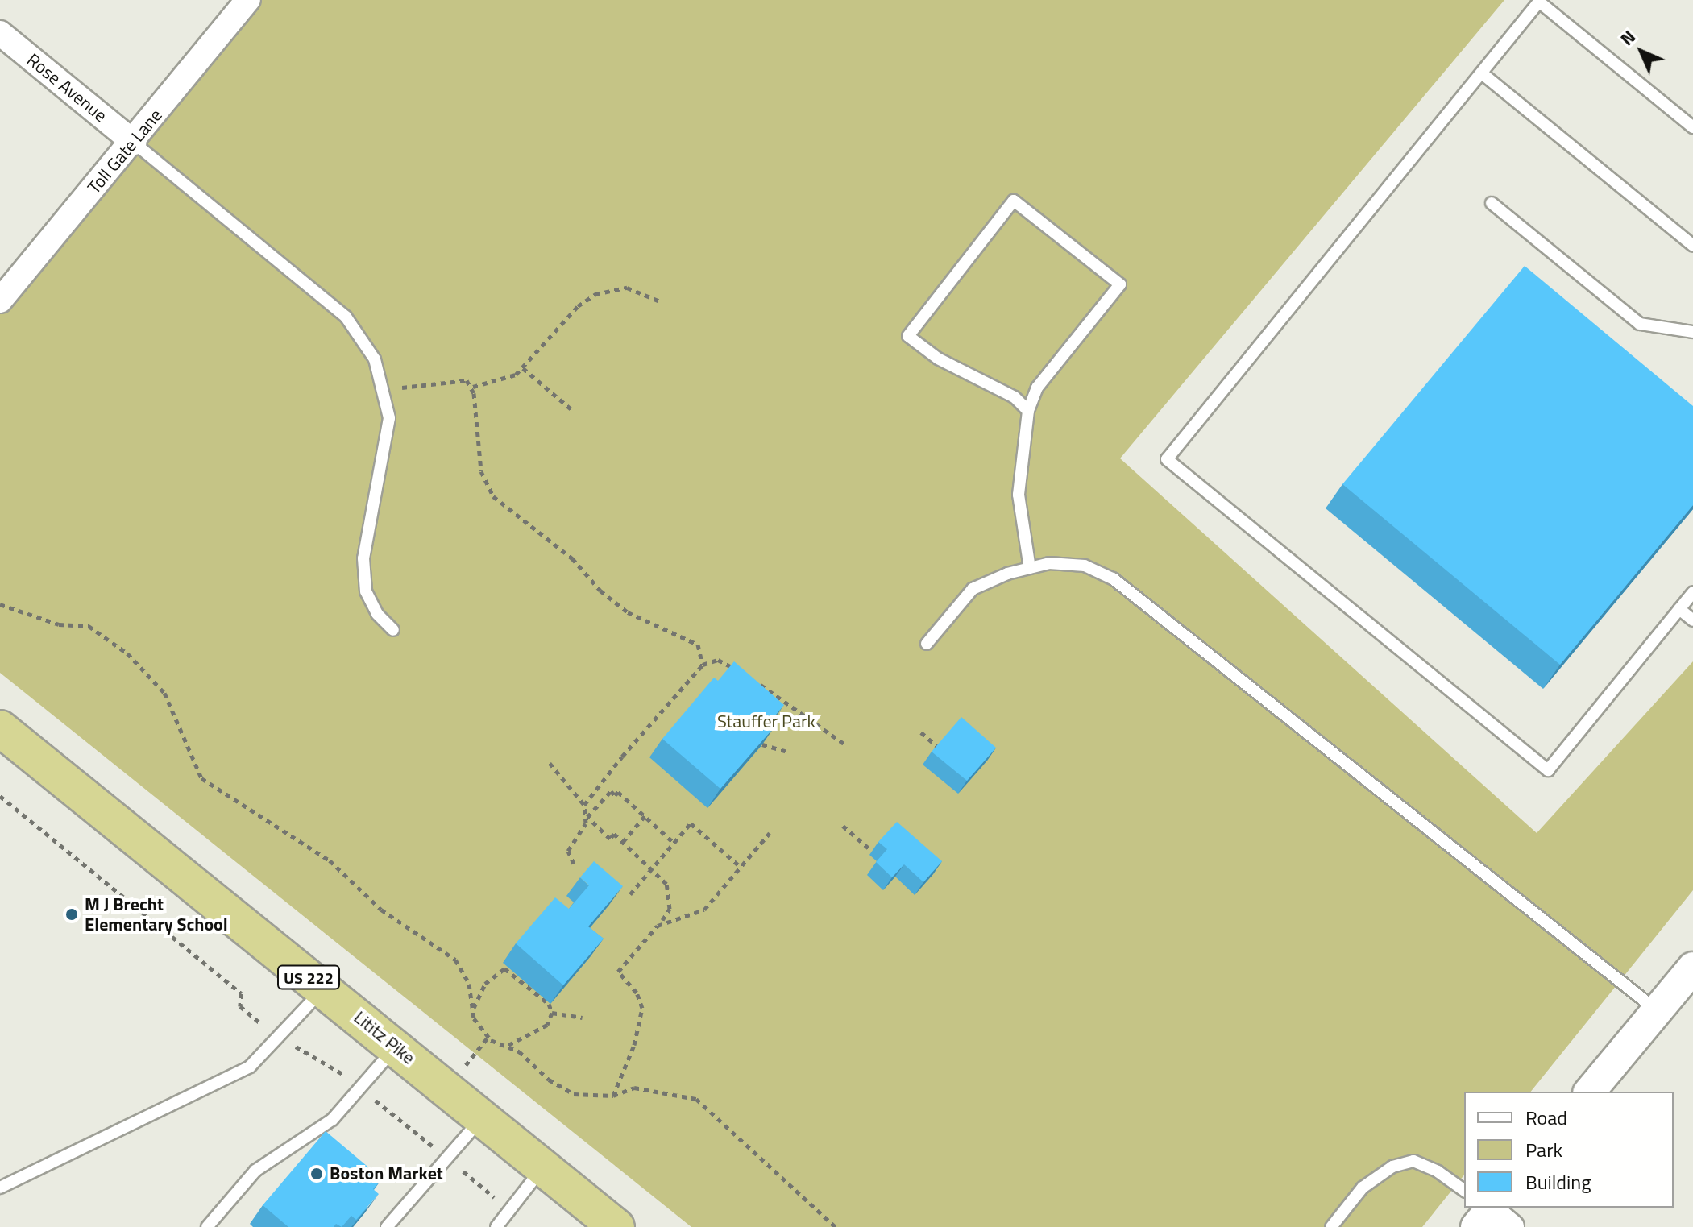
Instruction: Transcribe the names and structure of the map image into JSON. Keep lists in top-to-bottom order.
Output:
{
  "streets": {
    "highway": ["US 222", "Lititz Pike"],
    "street": ["Rose Avenue", "Toll Gate Lane"]
  },
  "crossings": [
    ["Rose Avenue", "Toll Gate Lane"]
  ],
  "parks": ["Stauffer Park"],
  "places": ["M J Brecht Elementary School", "Boston Market"],
  "legend": ["Road", "Park", "Building"],
  "north": "top left"
}
